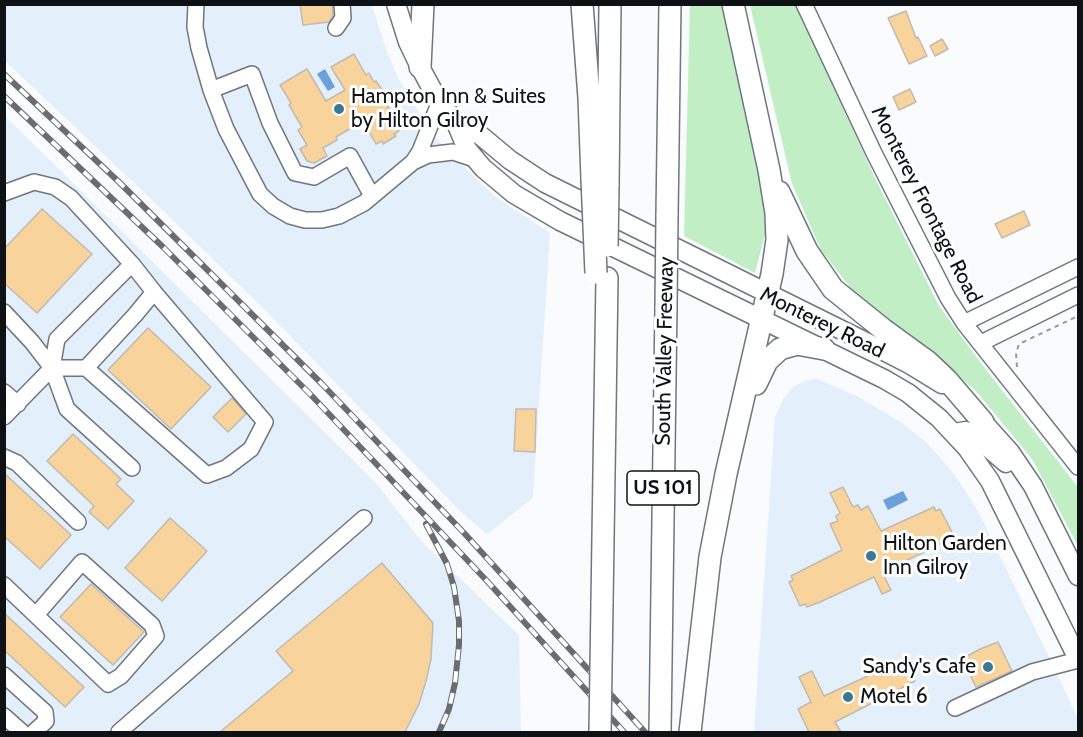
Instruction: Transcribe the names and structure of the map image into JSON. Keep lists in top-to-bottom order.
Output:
{
  "streets": {
    "highway": ["South Valley Freeway", "US 101"],
    "main road": ["Monterey Road"],
    "street": ["Monterey Frontage Road"]
  },
  "places": [
    "Hampton Inn & Suites by Hilton Gilroy",
    "Hilton Garden Inn Gilroy",
    "Sandy's Cafe",
    "Motel 6"
  ]
}
